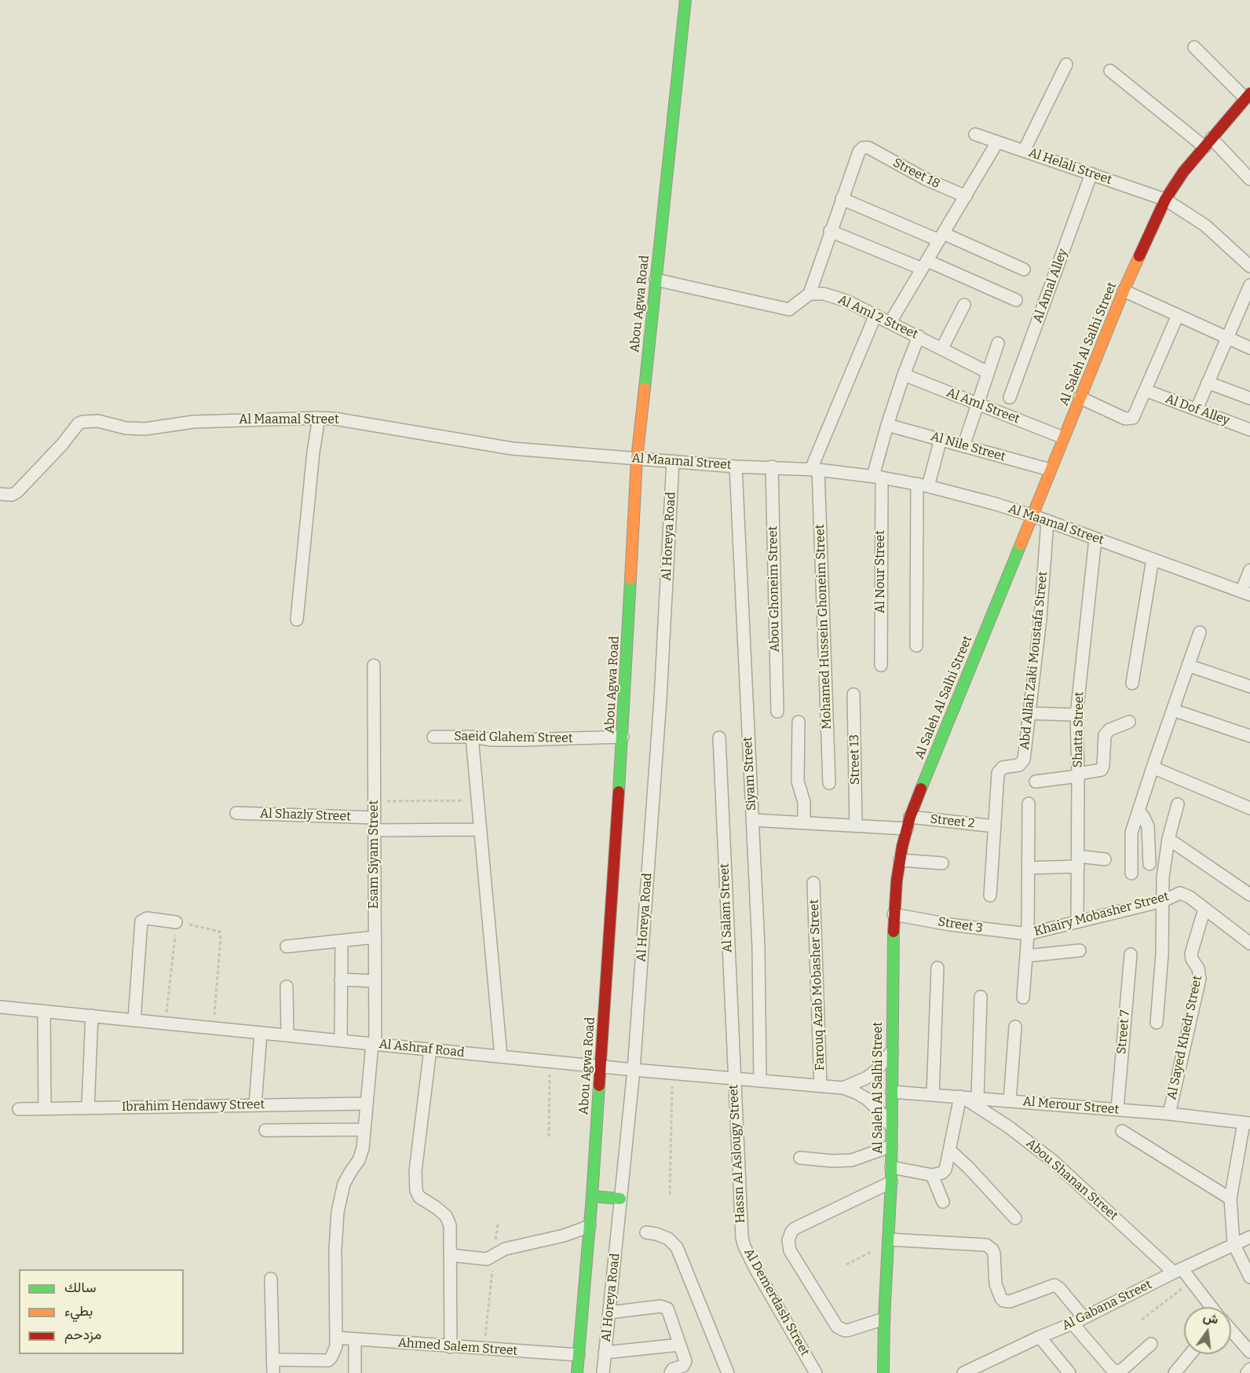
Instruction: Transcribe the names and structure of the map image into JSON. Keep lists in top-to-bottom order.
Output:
{
  "streets": {
    "street": [
      "Al Helali Street",
      "Street 18",
      "Al Amal Alley",
      "Abou Agwa Road",
      "Al Aml 2 Street",
      "Al Saleh Al Salhi Street",
      "Al Aml Street",
      "Al Dof Alley",
      "Al Maamal Street",
      "Al Nile Street",
      "Al Horeya Road",
      "Al Nour Street",
      "Abou Ghoneim Street",
      "Mohamed Hussein Ghoneim Street",
      "Abd Allah Zaki Moustafa Street",
      "Shatta Street",
      "Saeid Glahem Street",
      "Street 13",
      "Siyam Street",
      "Al Shazly Street",
      "Street 2",
      "Esam Siyam Street",
      "Al Salam Street",
      "Khairy Mobasher Street",
      "Street 3",
      "Farouq Azab Mobasher Street",
      "Street 7",
      "Al Sayed Khedr Street",
      "Al Ashraf Road",
      "Ibrahim Hendawy Street",
      "Al Merour Street",
      "Hassn Al Aslougy Street",
      "Abou Shanan Street",
      "Al Demerdash Street",
      "Al Gabana Street",
      "Ahmed Salem Street"
    ]
  },
  "crossings": [
    ["Al Helali Street", "Al Amal Alley"],
    ["Al Helali Street", "Al Saleh Al Salhi Street"],
    ["Abou Agwa Road", "Al Maamal Street"],
    ["Abou Agwa Road", "Saeid Glahem Street"],
    ["Abou Agwa Road", "Al Ashraf Road"],
    ["Abou Agwa Road", "Ahmed Salem Street"],
    ["Al Aml 2 Street", "Al Nour Street"],
    ["Al Saleh Al Salhi Street", "Al Aml Street"],
    ["Al Saleh Al Salhi Street", "Al Maamal Street"],
    ["Al Saleh Al Salhi Street", "Al Nile Street"],
    ["Al Saleh Al Salhi Street", "Street 2"],
    ["Al Saleh Al Salhi Street", "Street 3"],
    ["Al Saleh Al Salhi Street", "Al Ashraf Road"],
    ["Al Saleh Al Salhi Street", "Al Merour Street"],
    ["Al Aml Street", "Al Nour Street"],
    ["Al Maamal Street", "Al Horeya Road"],
    ["Al Maamal Street", "Al Nour Street"],
    ["Al Maamal Street", "Abou Ghoneim Street"],
    ["Al Maamal Street", "Mohamed Hussein Ghoneim Street"],
    ["Al Maamal Street", "Abd Allah Zaki Moustafa Street"],
    ["Al Maamal Street", "Shatta Street"],
    ["Al Maamal Street", "Siyam Street"],
    ["Al Nile Street", "Al Nour Street"],
    ["Al Horeya Road", "Al Ashraf Road"],
    ["Abd Allah Zaki Moustafa Street", "Street 2"],
    ["Shatta Street", "Khairy Mobasher Street"],
    ["Street 13", "Street 2"],
    ["Siyam Street", "Street 2"],
    ["Siyam Street", "Al Ashraf Road"],
    ["Al Shazly Street", "Esam Siyam Street"],
    ["Esam Siyam Street", "Al Ashraf Road"],
    ["Esam Siyam Street", "Ibrahim Hendawy Street"],
    ["Esam Siyam Street", "Ahmed Salem Street"],
    ["Al Salam Street", "Al Ashraf Road"],
    ["Al Salam Street", "Hassn Al Aslougy Street"],
    ["Khairy Mobasher Street", "Street 3"],
    ["Khairy Mobasher Street", "Al Sayed Khedr Street"],
    ["Farouq Azab Mobasher Street", "Al Ashraf Road"],
    ["Street 7", "Al Merour Street"],
    ["Al Sayed Khedr Street", "Al Merour Street"],
    ["Al Ashraf Road", "Hassn Al Aslougy Street"],
    ["Al Merour Street", "Abou Shanan Street"],
    ["Hassn Al Aslougy Street", "Al Demerdash Street"],
    ["Abou Shanan Street", "Al Gabana Street"]
  ],
  "legend": ["سالك", "بطيء", "مزدحم"],
  "north": "top"
}
